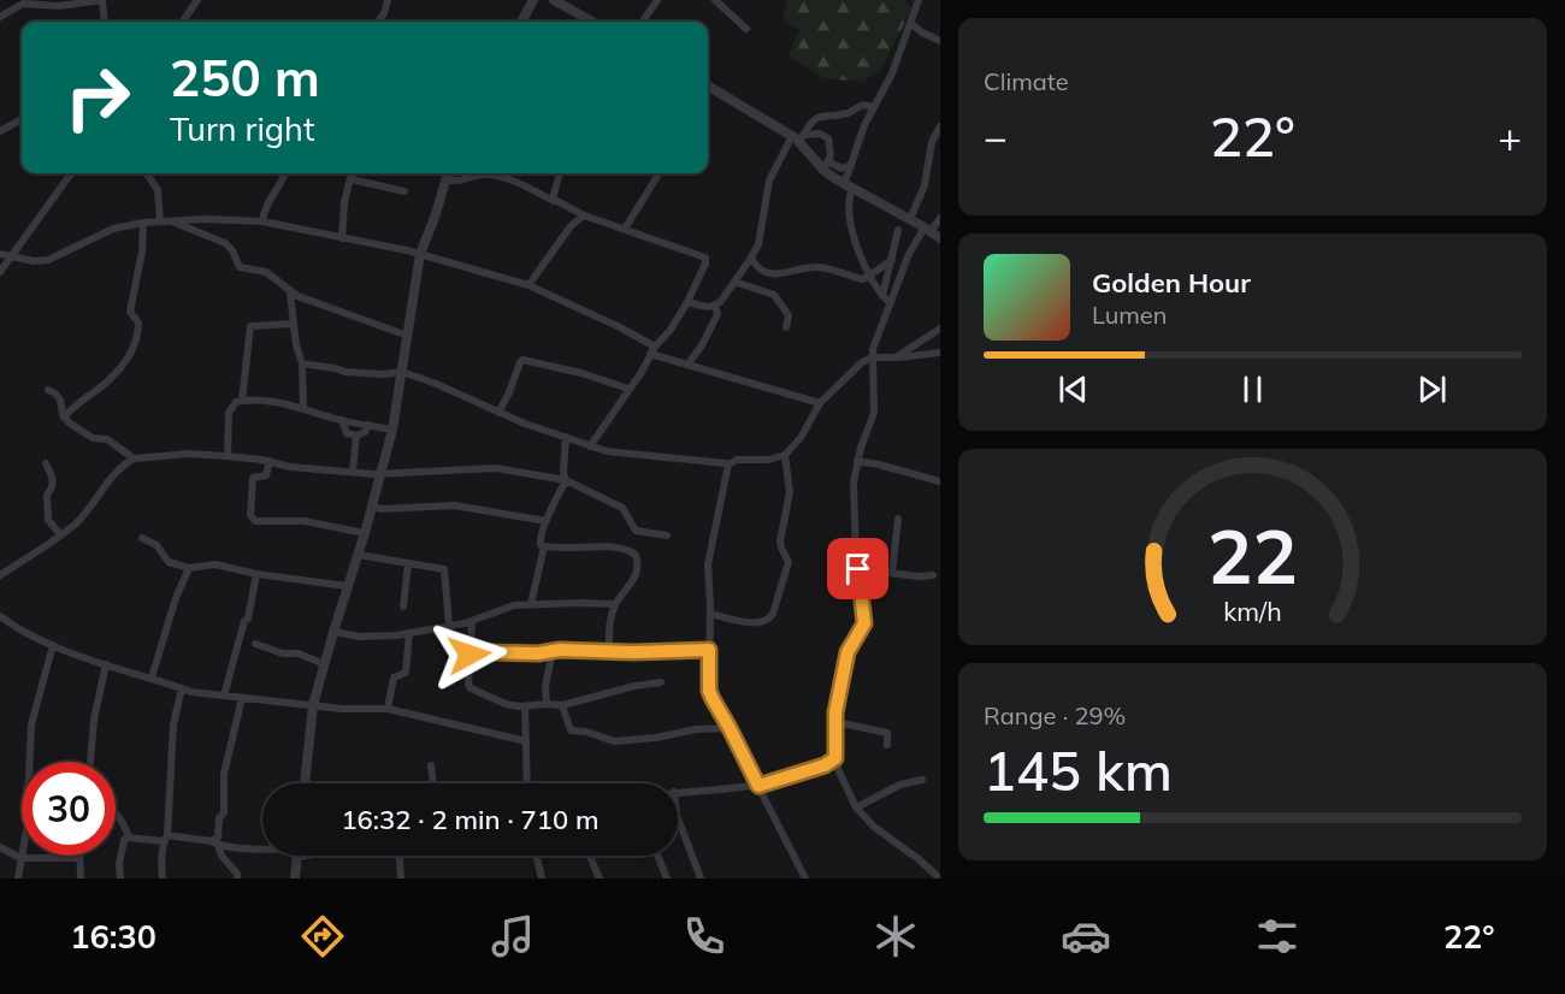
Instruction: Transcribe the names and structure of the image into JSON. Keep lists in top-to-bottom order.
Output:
{
  "page": {
    "tile": [
      "Climate",
      ["Range · 29%", "145 km"]
    ],
    "turn": ["250 m", "Turn right"],
    "heat": ["−", "22°", "+"],
    "song": ["Golden Hour", "Lumen"],
    "limit": "30",
    "trip": "16:32 · 2 min · 710 m",
    "tabs": ["16:30", "22°"],
    "gauge": ["22", "km/h"]
  }
}
